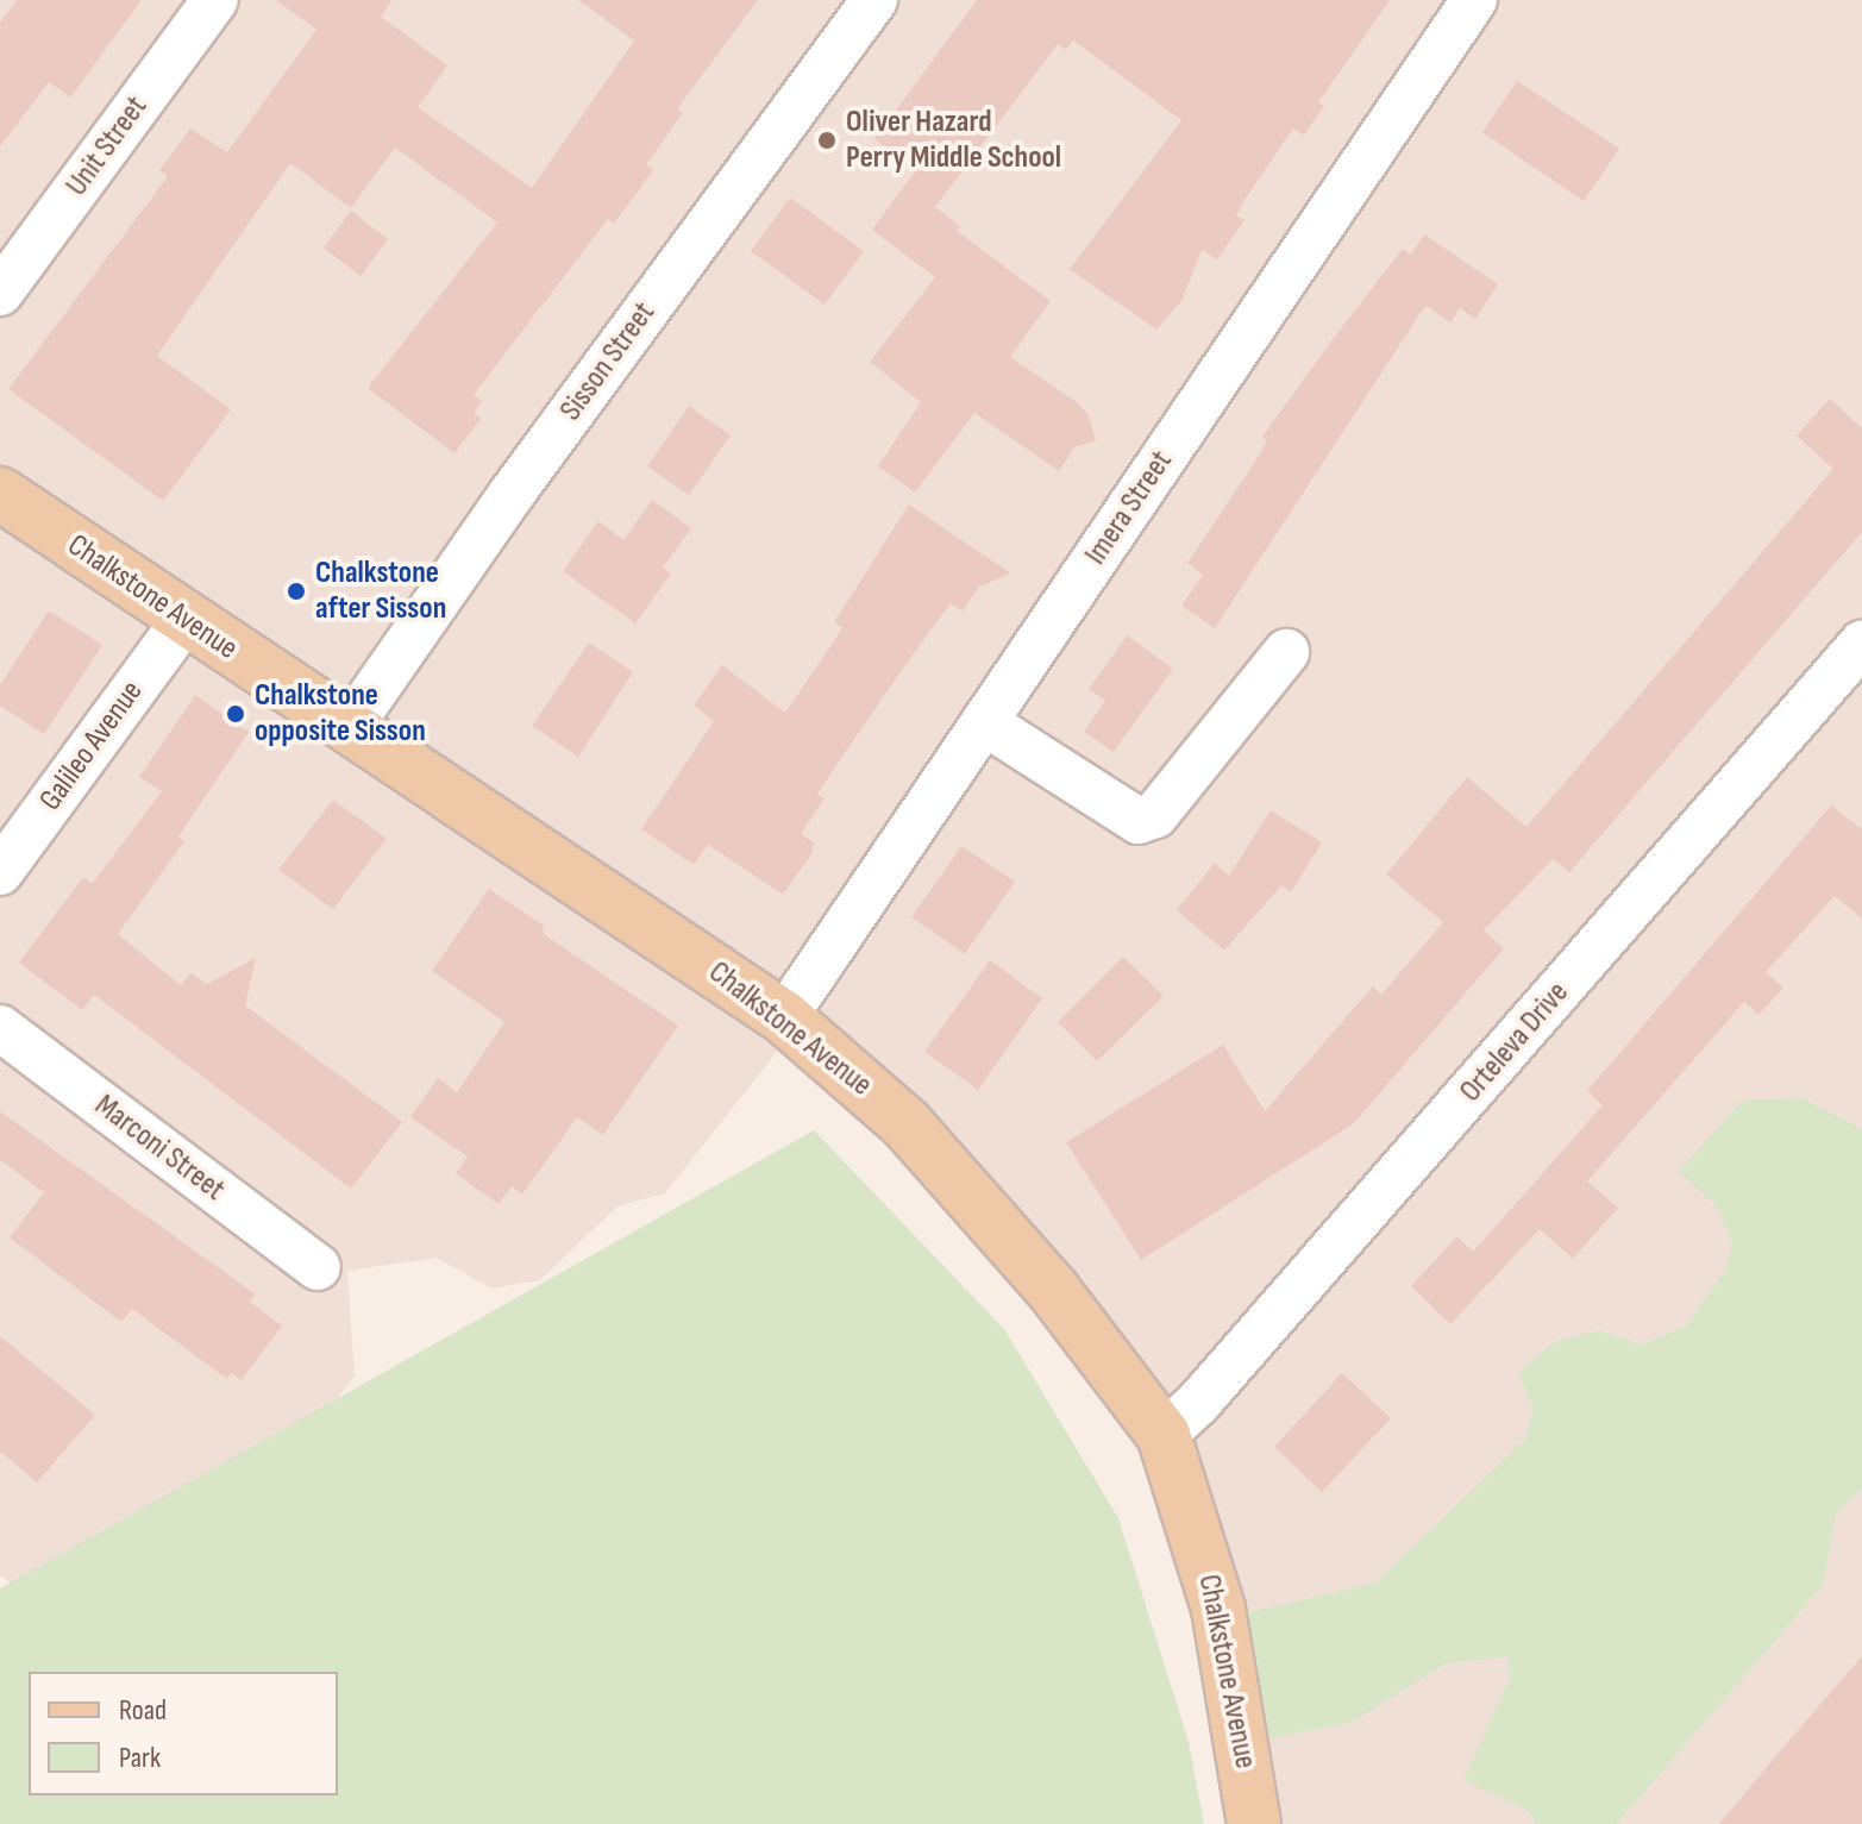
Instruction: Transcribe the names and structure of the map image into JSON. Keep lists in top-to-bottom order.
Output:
{
  "streets": {
    "main road": ["Chalkstone Avenue"],
    "street": [
      "Unit Street",
      "Sisson Street",
      "Imera Street",
      "Galileo Avenue",
      "Orteleva Drive",
      "Marconi Street"
    ]
  },
  "crossings": [
    ["Sisson Street", "Chalkstone Avenue"],
    ["Imera Street", "Chalkstone Avenue"],
    ["Chalkstone Avenue", "Galileo Avenue"],
    ["Chalkstone Avenue", "Orteleva Drive"]
  ],
  "places": ["Oliver Hazard Perry Middle School", "Chalkstone after Sisson", "Chalkstone opposite Sisson"],
  "legend": ["Road", "Park"]
}
